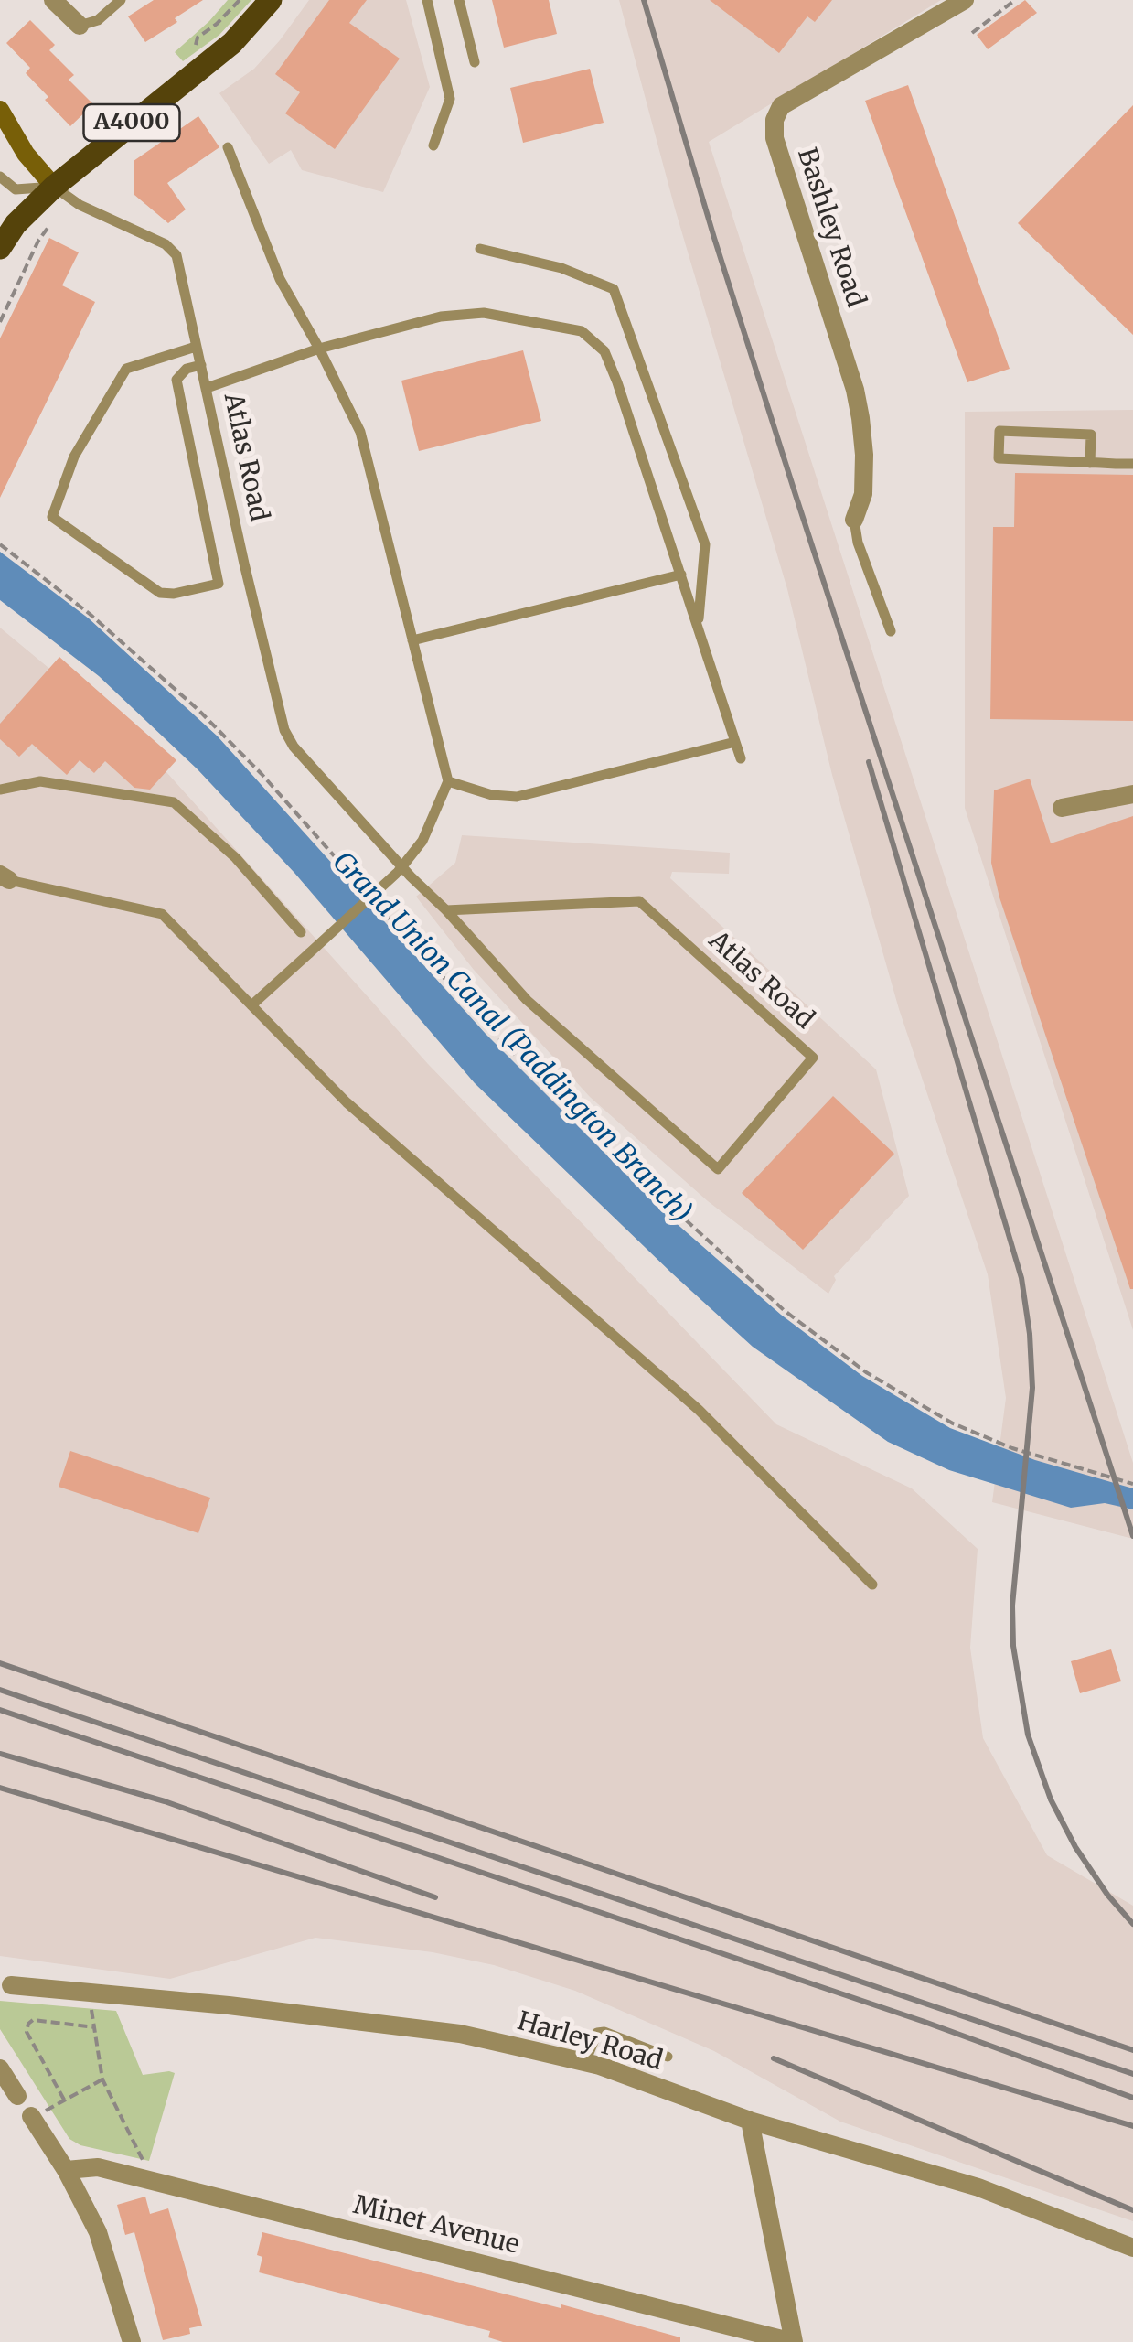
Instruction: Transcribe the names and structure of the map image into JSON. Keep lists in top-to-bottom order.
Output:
{
  "streets": {
    "main road": ["A4000"],
    "street": ["Bashley Road", "Harley Road", "Minet Avenue"],
    "lane": ["Atlas Road"]
  },
  "crossings": [
    ["A4000", "Atlas Road"]
  ],
  "water": ["Grand Union Canal (Paddington Branch)"]
}
